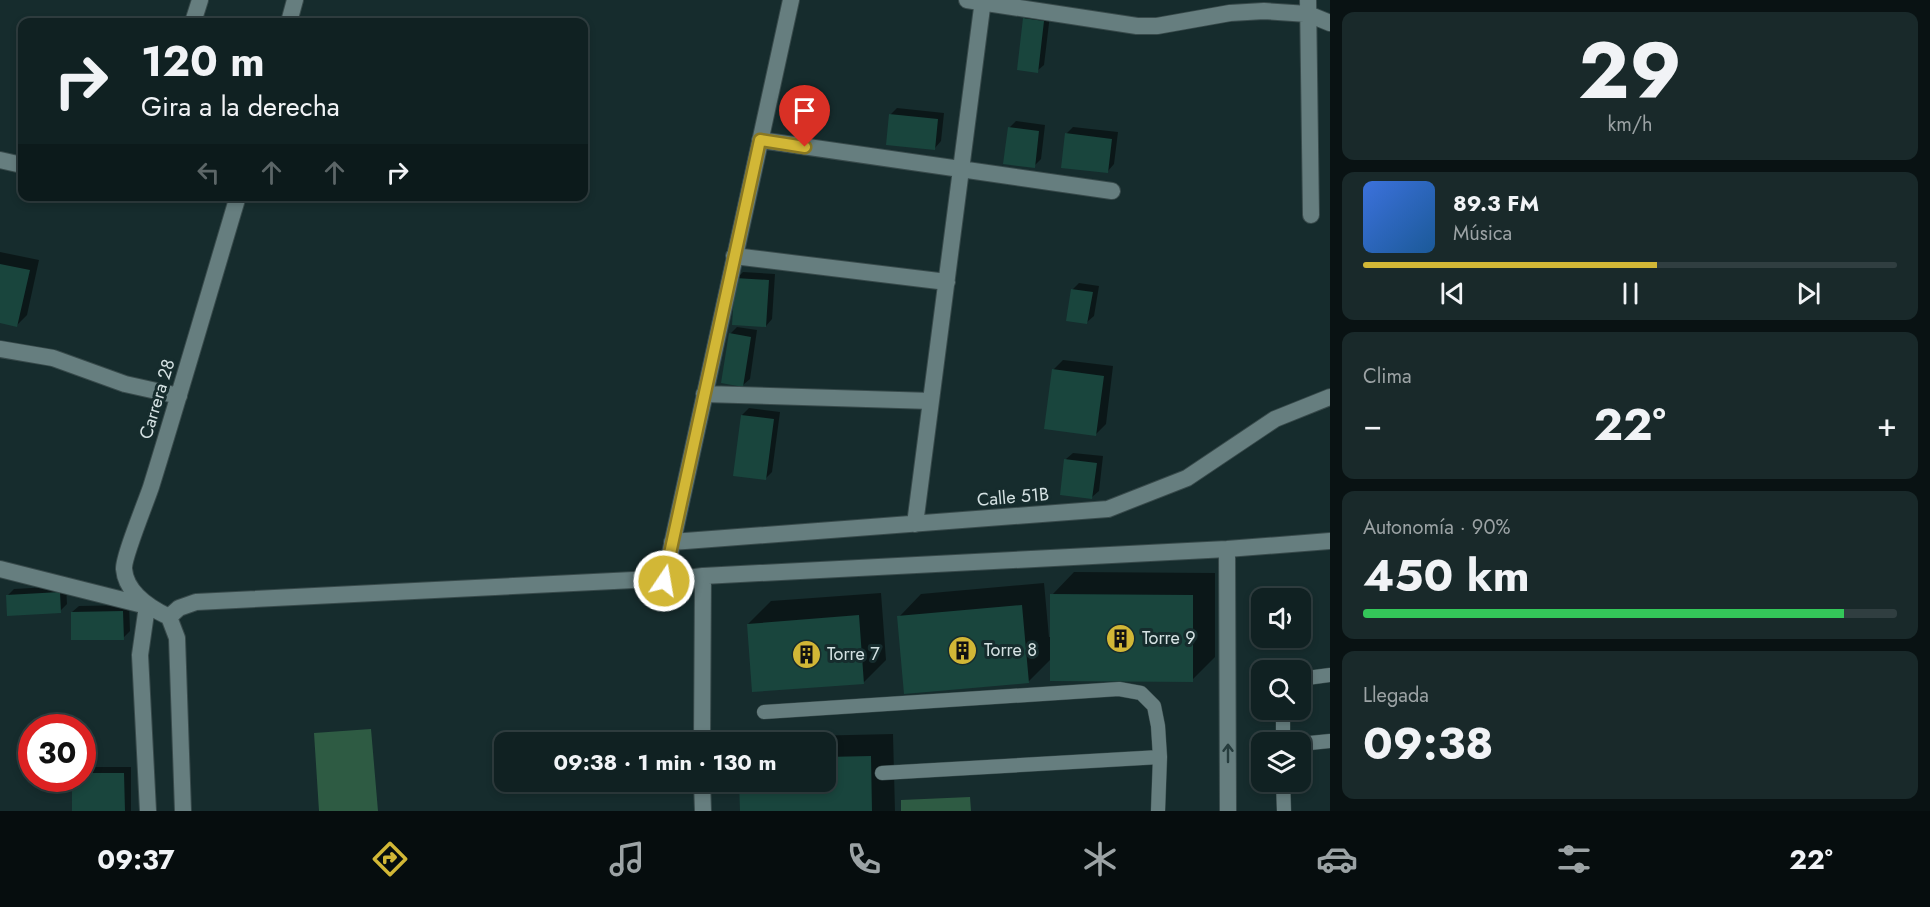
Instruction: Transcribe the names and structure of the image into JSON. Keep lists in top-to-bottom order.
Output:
{
  "streets": {
    "street": ["Carrera 28", "Calle 51B"]
  },
  "places": {
    "building": ["Torre 9", "Torre 8", "Torre 7"]
  },
  "page": {
    "tile": [
      ["29", "km/h"],
      "Clima",
      ["Autonomía · 90%", "450 km"],
      ["Llegada", "09:38"]
    ],
    "turn": ["120 m", "Gira a la derecha"],
    "song": ["89.3 FM", "Música"],
    "heat": ["−", "22°", "+"],
    "limit": "30",
    "trip": "09:38 · 1 min · 130 m",
    "tabs": ["09:37", "22°"]
  }
}
